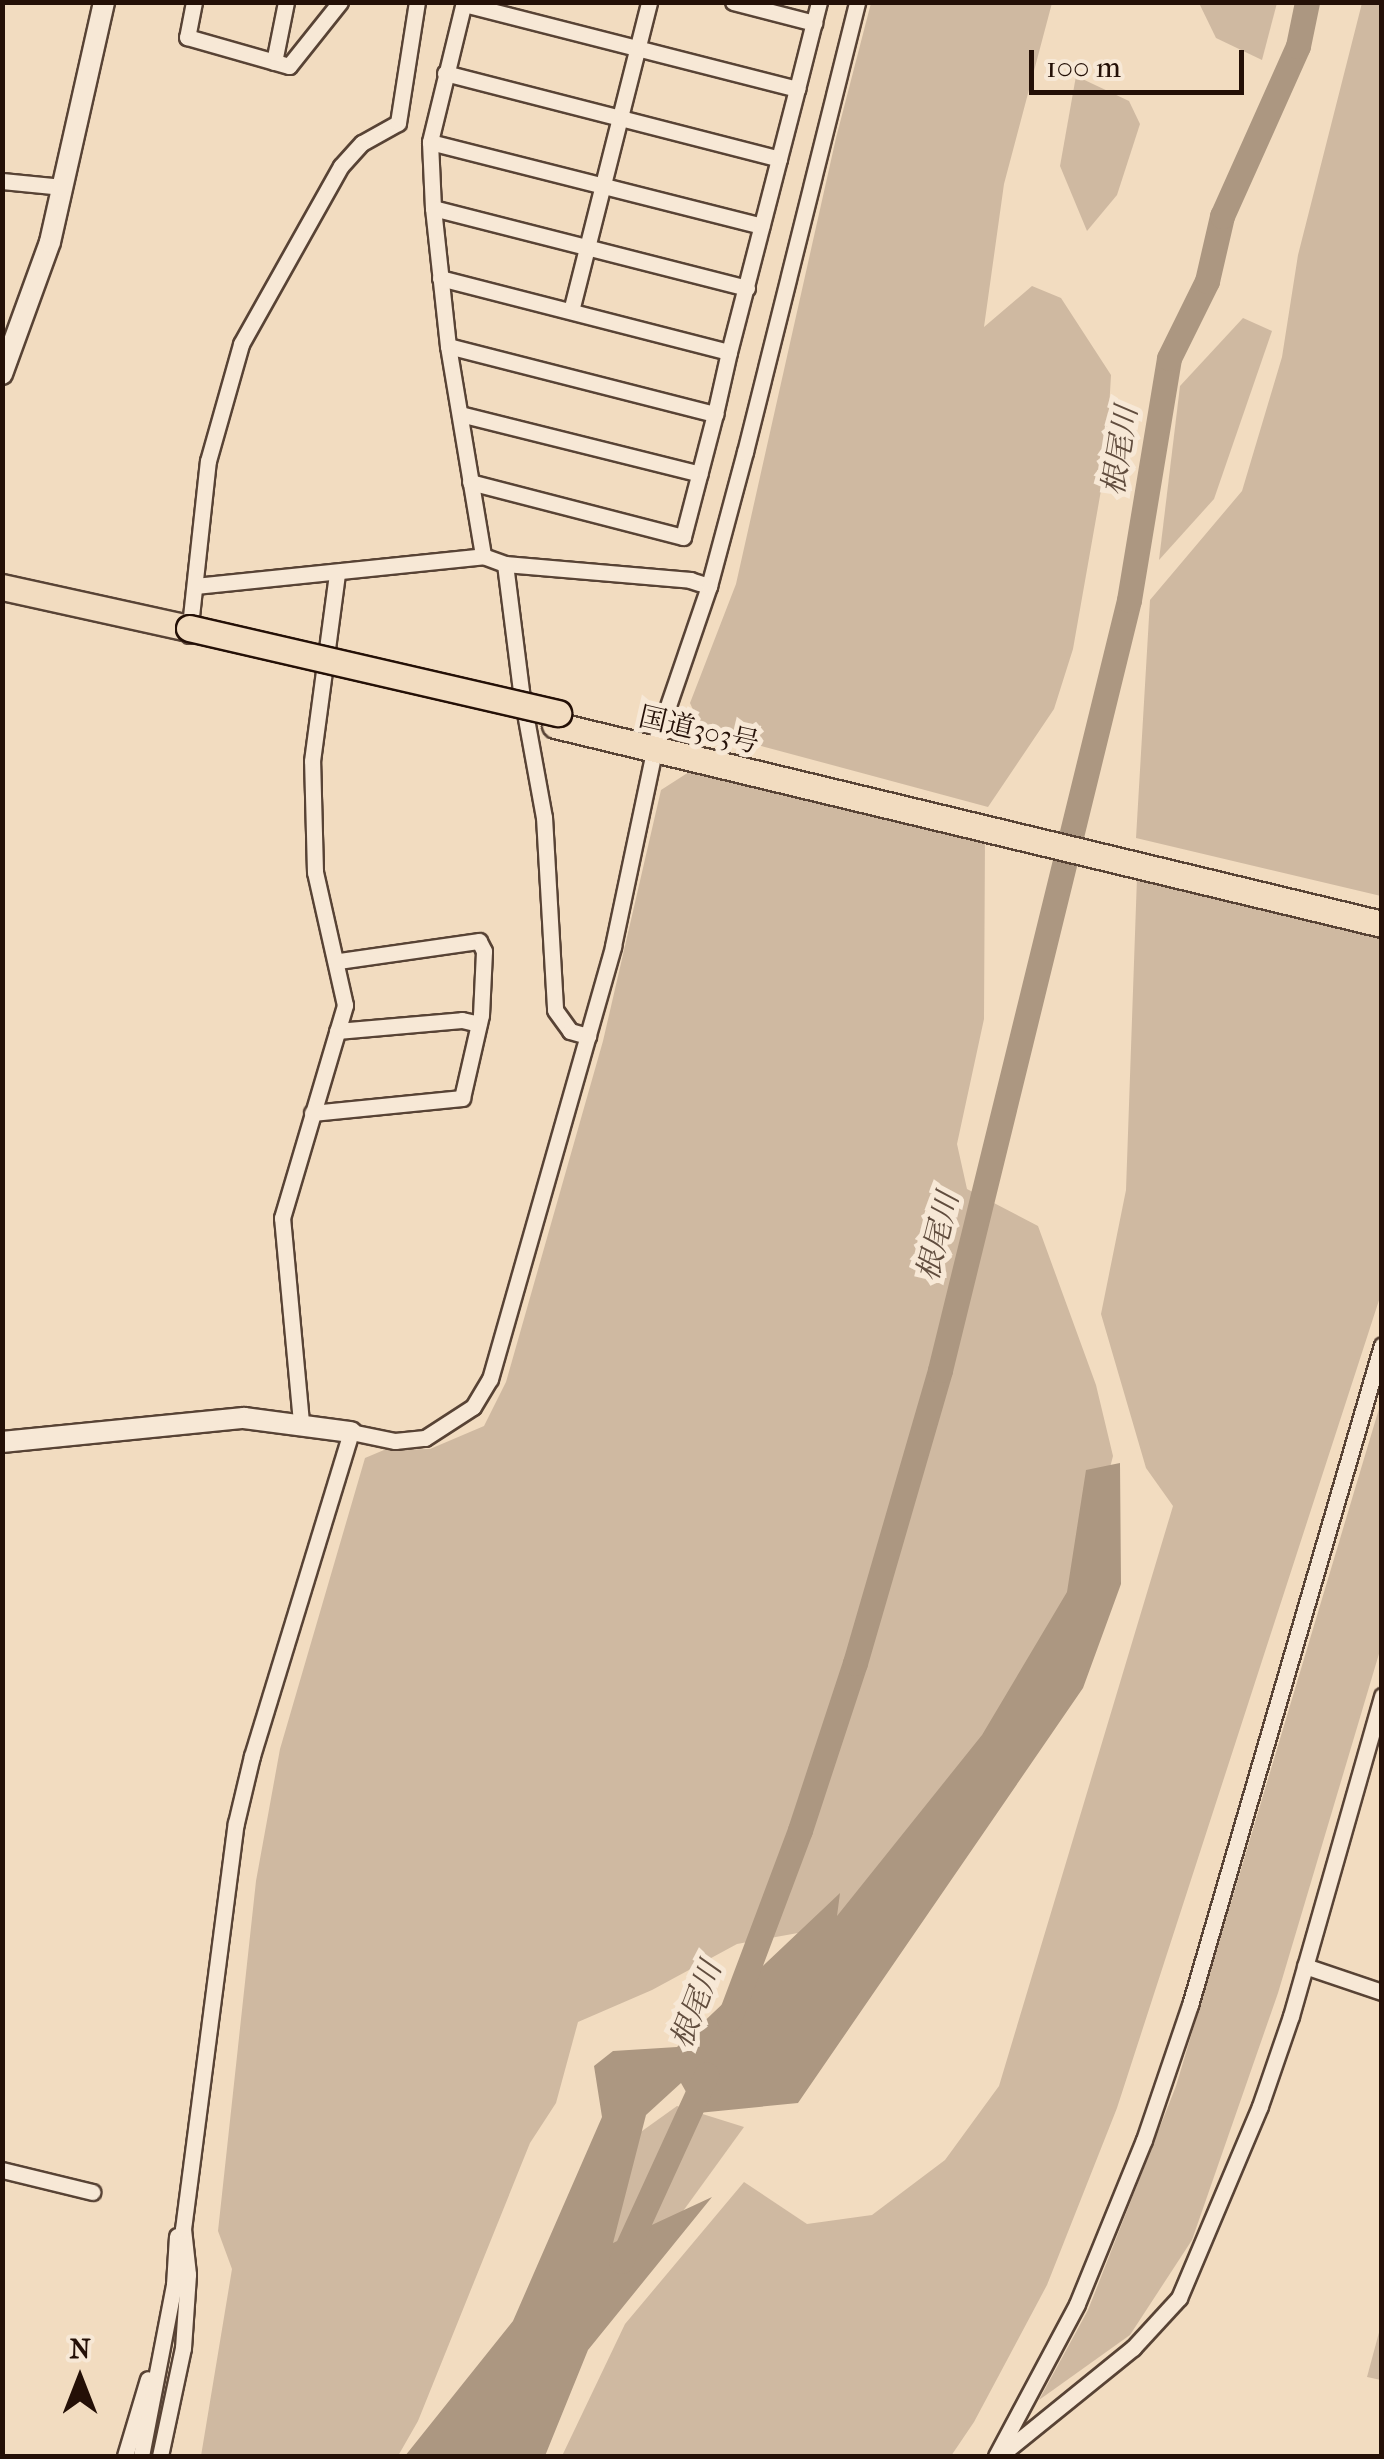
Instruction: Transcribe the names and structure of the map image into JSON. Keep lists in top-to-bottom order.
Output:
{
  "streets": {
    "highway": ["国道303号"]
  },
  "water": ["根尾川"],
  "scale_bar": "100 m",
  "north": "top"
}
